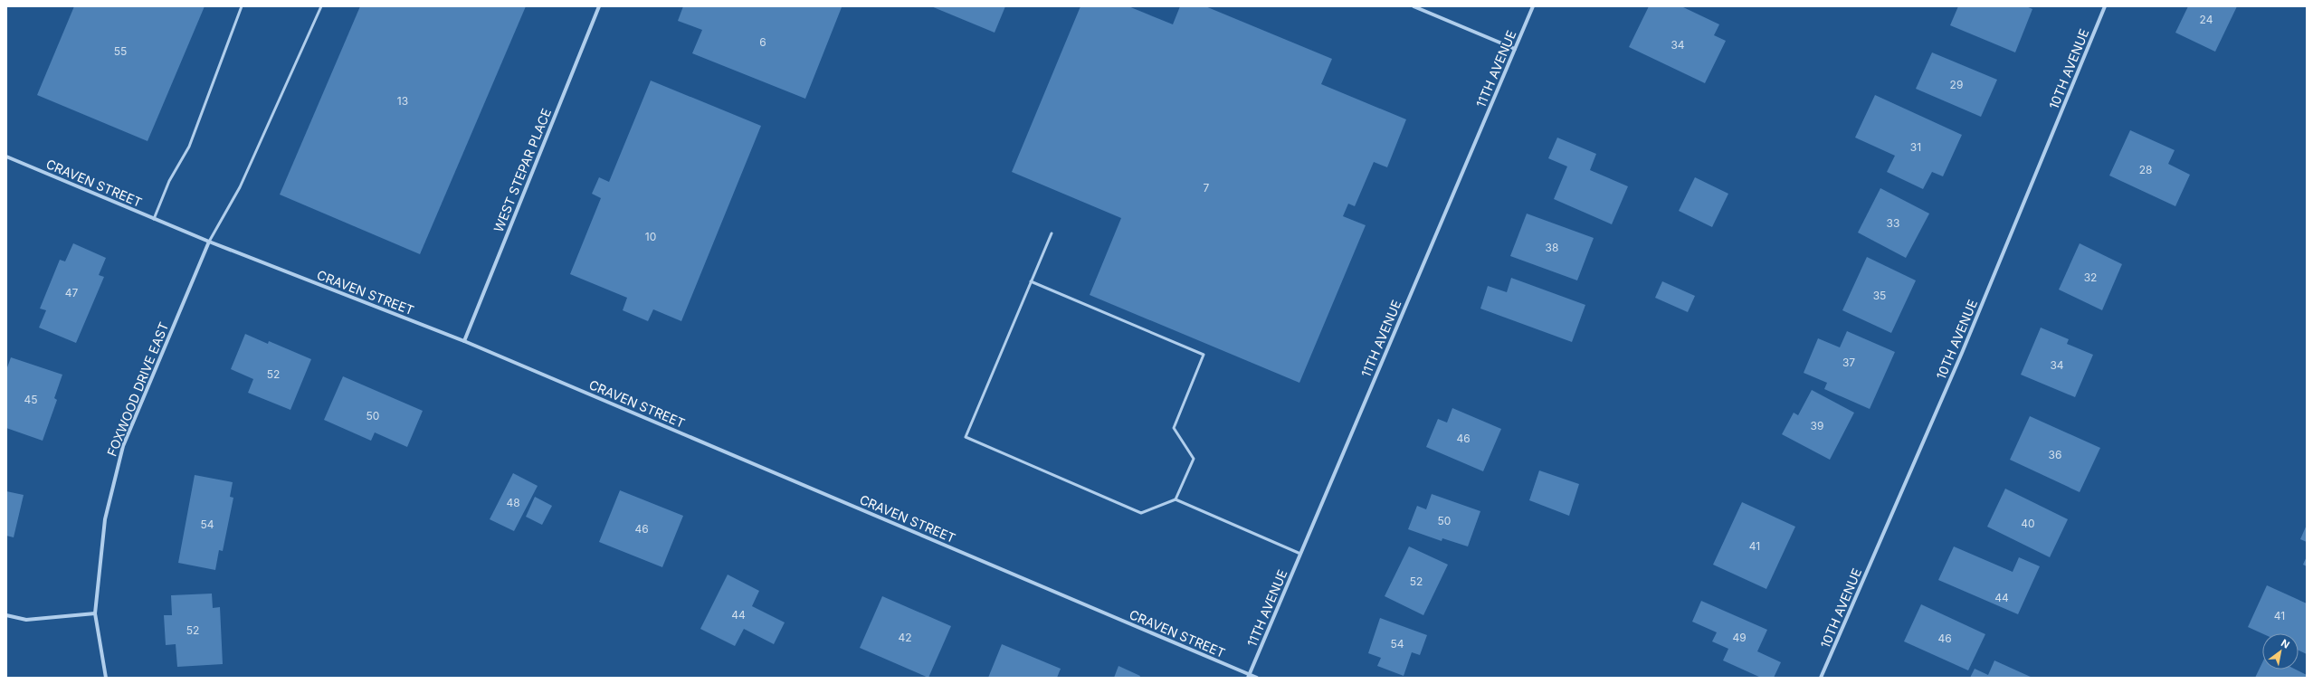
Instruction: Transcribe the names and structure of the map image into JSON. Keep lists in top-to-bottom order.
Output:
{
  "streets": {
    "street": [
      "11TH AVENUE",
      "10TH AVENUE",
      "WEST STEPAR PLACE",
      "CRAVEN STREET",
      "FOXWOOD DRIVE EAST"
    ]
  },
  "crossings": [
    ["11TH AVENUE", "CRAVEN STREET"],
    ["WEST STEPAR PLACE", "CRAVEN STREET"],
    ["CRAVEN STREET", "FOXWOOD DRIVE EAST"]
  ],
  "house_numbers": [
    "24",
    "6",
    "34",
    "55",
    "29",
    "13",
    "31",
    "28",
    "7",
    "33",
    "10",
    "38",
    "32",
    "47",
    "35",
    "37",
    "34",
    "52",
    "45",
    "50",
    "39",
    "46",
    "36",
    "48",
    "50",
    "40",
    "54",
    "46",
    "41",
    "52",
    "44",
    "44",
    "41",
    "52",
    "42",
    "49",
    "46",
    "54"
  ],
  "north": "top right"
}
